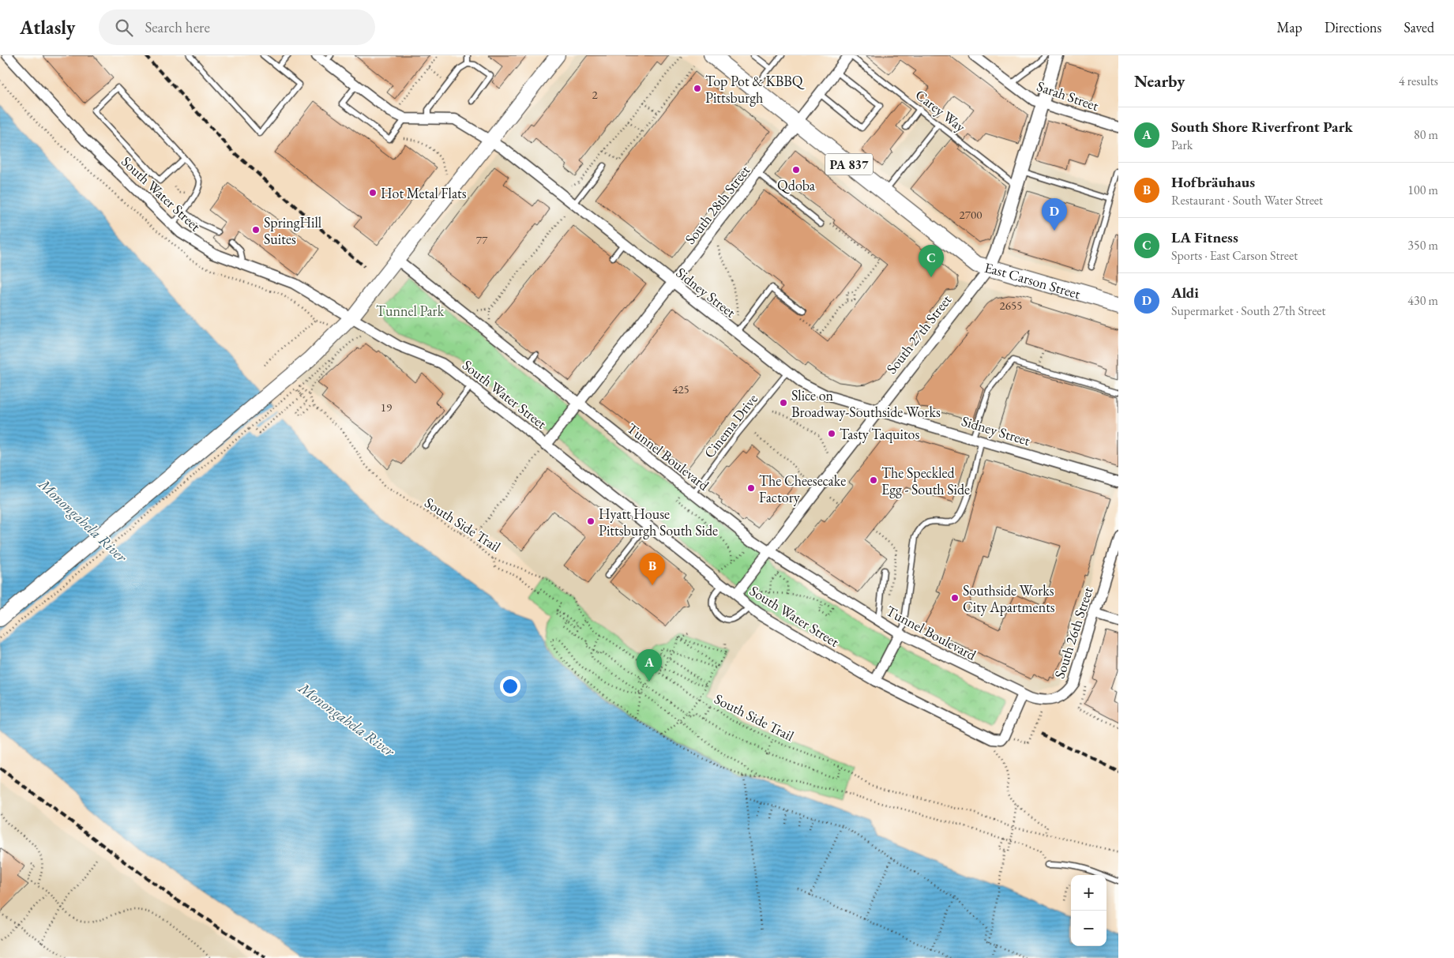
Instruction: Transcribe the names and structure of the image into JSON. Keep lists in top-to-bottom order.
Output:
{
  "streets": {
    "main road": ["PA 837", "East Carson Street"],
    "street": [
      "Sarah Street",
      "South Water Street",
      "South 28th Street",
      "Sidney Street",
      "South 27th Street",
      "Tunnel Boulevard",
      "South 26th Street"
    ],
    "lane": ["Carey Way", "Cinema Drive"],
    "path": ["South Side Trail"]
  },
  "crossings": [
    ["Sarah Street", "South 27th Street"],
    ["Carey Way", "South 28th Street"],
    ["Carey Way", "South 27th Street"],
    ["South Water Street", "South 28th Street"],
    ["South Water Street", "South 27th Street"],
    ["South 28th Street", "East Carson Street"],
    ["South 28th Street", "Sidney Street"],
    ["South 28th Street", "Tunnel Boulevard"],
    ["East Carson Street", "South 27th Street"],
    ["Sidney Street", "South 27th Street"],
    ["Sidney Street", "Cinema Drive"],
    ["South 27th Street", "Tunnel Boulevard"],
    ["Cinema Drive", "Tunnel Boulevard"],
    ["Tunnel Boulevard", "South 26th Street"]
  ],
  "water": ["Monongahela River"],
  "parks": ["Tunnel Park"],
  "places": [
    "Top Pot & KBBQ Pittsburgh",
    "Qdoba",
    "Hot Metal Flats",
    "SpringHill Suites",
    "Slice on Broadway-Southside Works",
    "Tasty Taquitos",
    "The Speckled Egg - South Side",
    "The Cheesecake Factory",
    "Hyatt House Pittsburgh South Side",
    "Southside Works City Apartments"
  ],
  "house_numbers": [
    "2",
    "2700",
    "77",
    "2655",
    "425",
    "19"
  ],
  "page": {
    "header": "Atlasly",
    "search": "Search here",
    "nav": ["Map", "Directions", "Saved"],
    "heading": ["Nearby", "4 results"],
    "list": [
      {
        "mark": "A",
        "name": "South Shore Riverfront Park",
        "note": "Park",
        "value": "80 m"
      },
      {
        "mark": "B",
        "name": "Hofbräuhaus",
        "note": "Restaurant · South Water Street",
        "value": "100 m"
      },
      {
        "mark": "C",
        "name": "LA Fitness",
        "note": "Sports · East Carson Street",
        "value": "350 m"
      },
      {
        "mark": "D",
        "name": "Aldi",
        "note": "Supermarket · South 27th Street",
        "value": "430 m"
      }
    ],
    "pins": [
      "D",
      "C",
      "B",
      "A"
    ],
    "map_buttons": ["+", "−"]
  }
}
